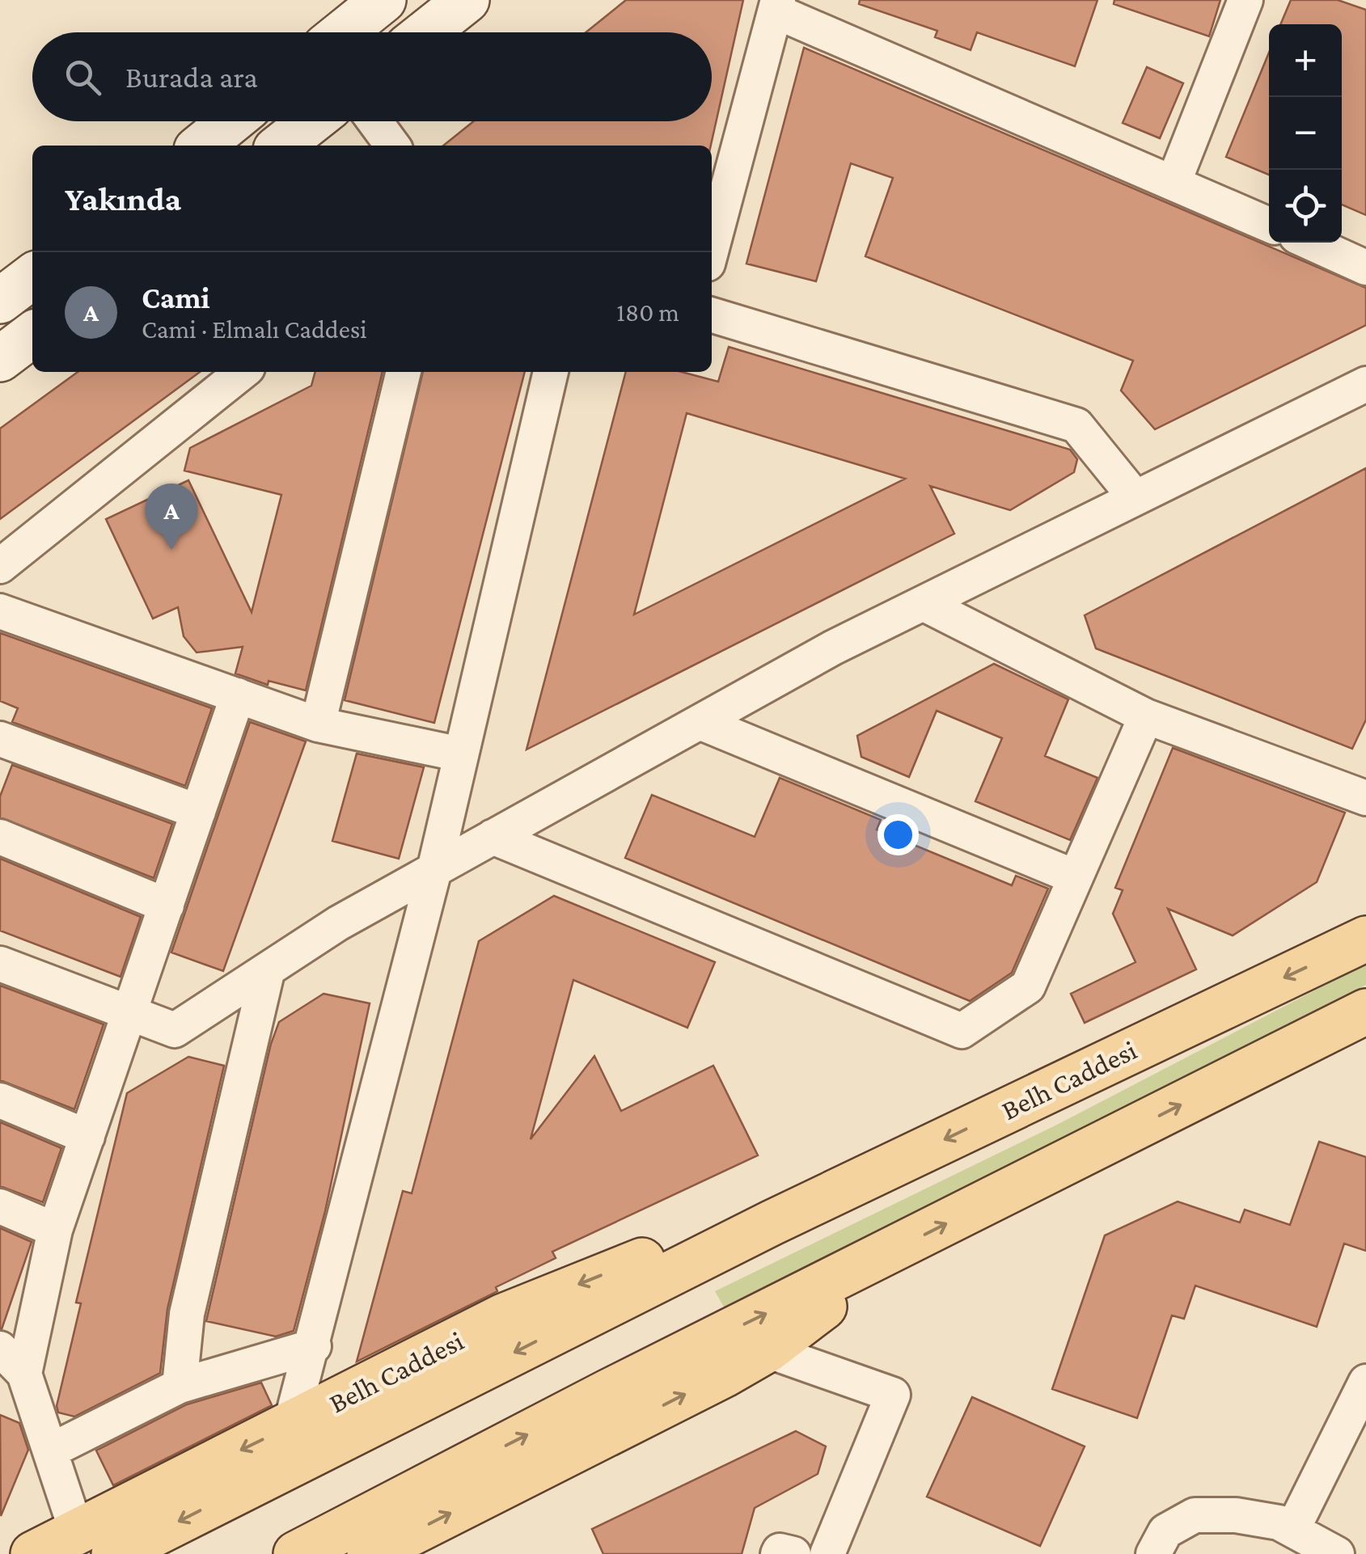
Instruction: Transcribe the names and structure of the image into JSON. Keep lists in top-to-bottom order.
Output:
{
  "streets": {
    "main road": ["Belh Caddesi"]
  },
  "page": {
    "map_buttons": ["+", "−"],
    "search": "Burada ara",
    "heading": "Yakında",
    "list": [
      {
        "mark": "A",
        "name": "Cami",
        "note": "Cami · Elmalı Caddesi",
        "value": "180 m"
      }
    ],
    "pins": "A"
  }
}
